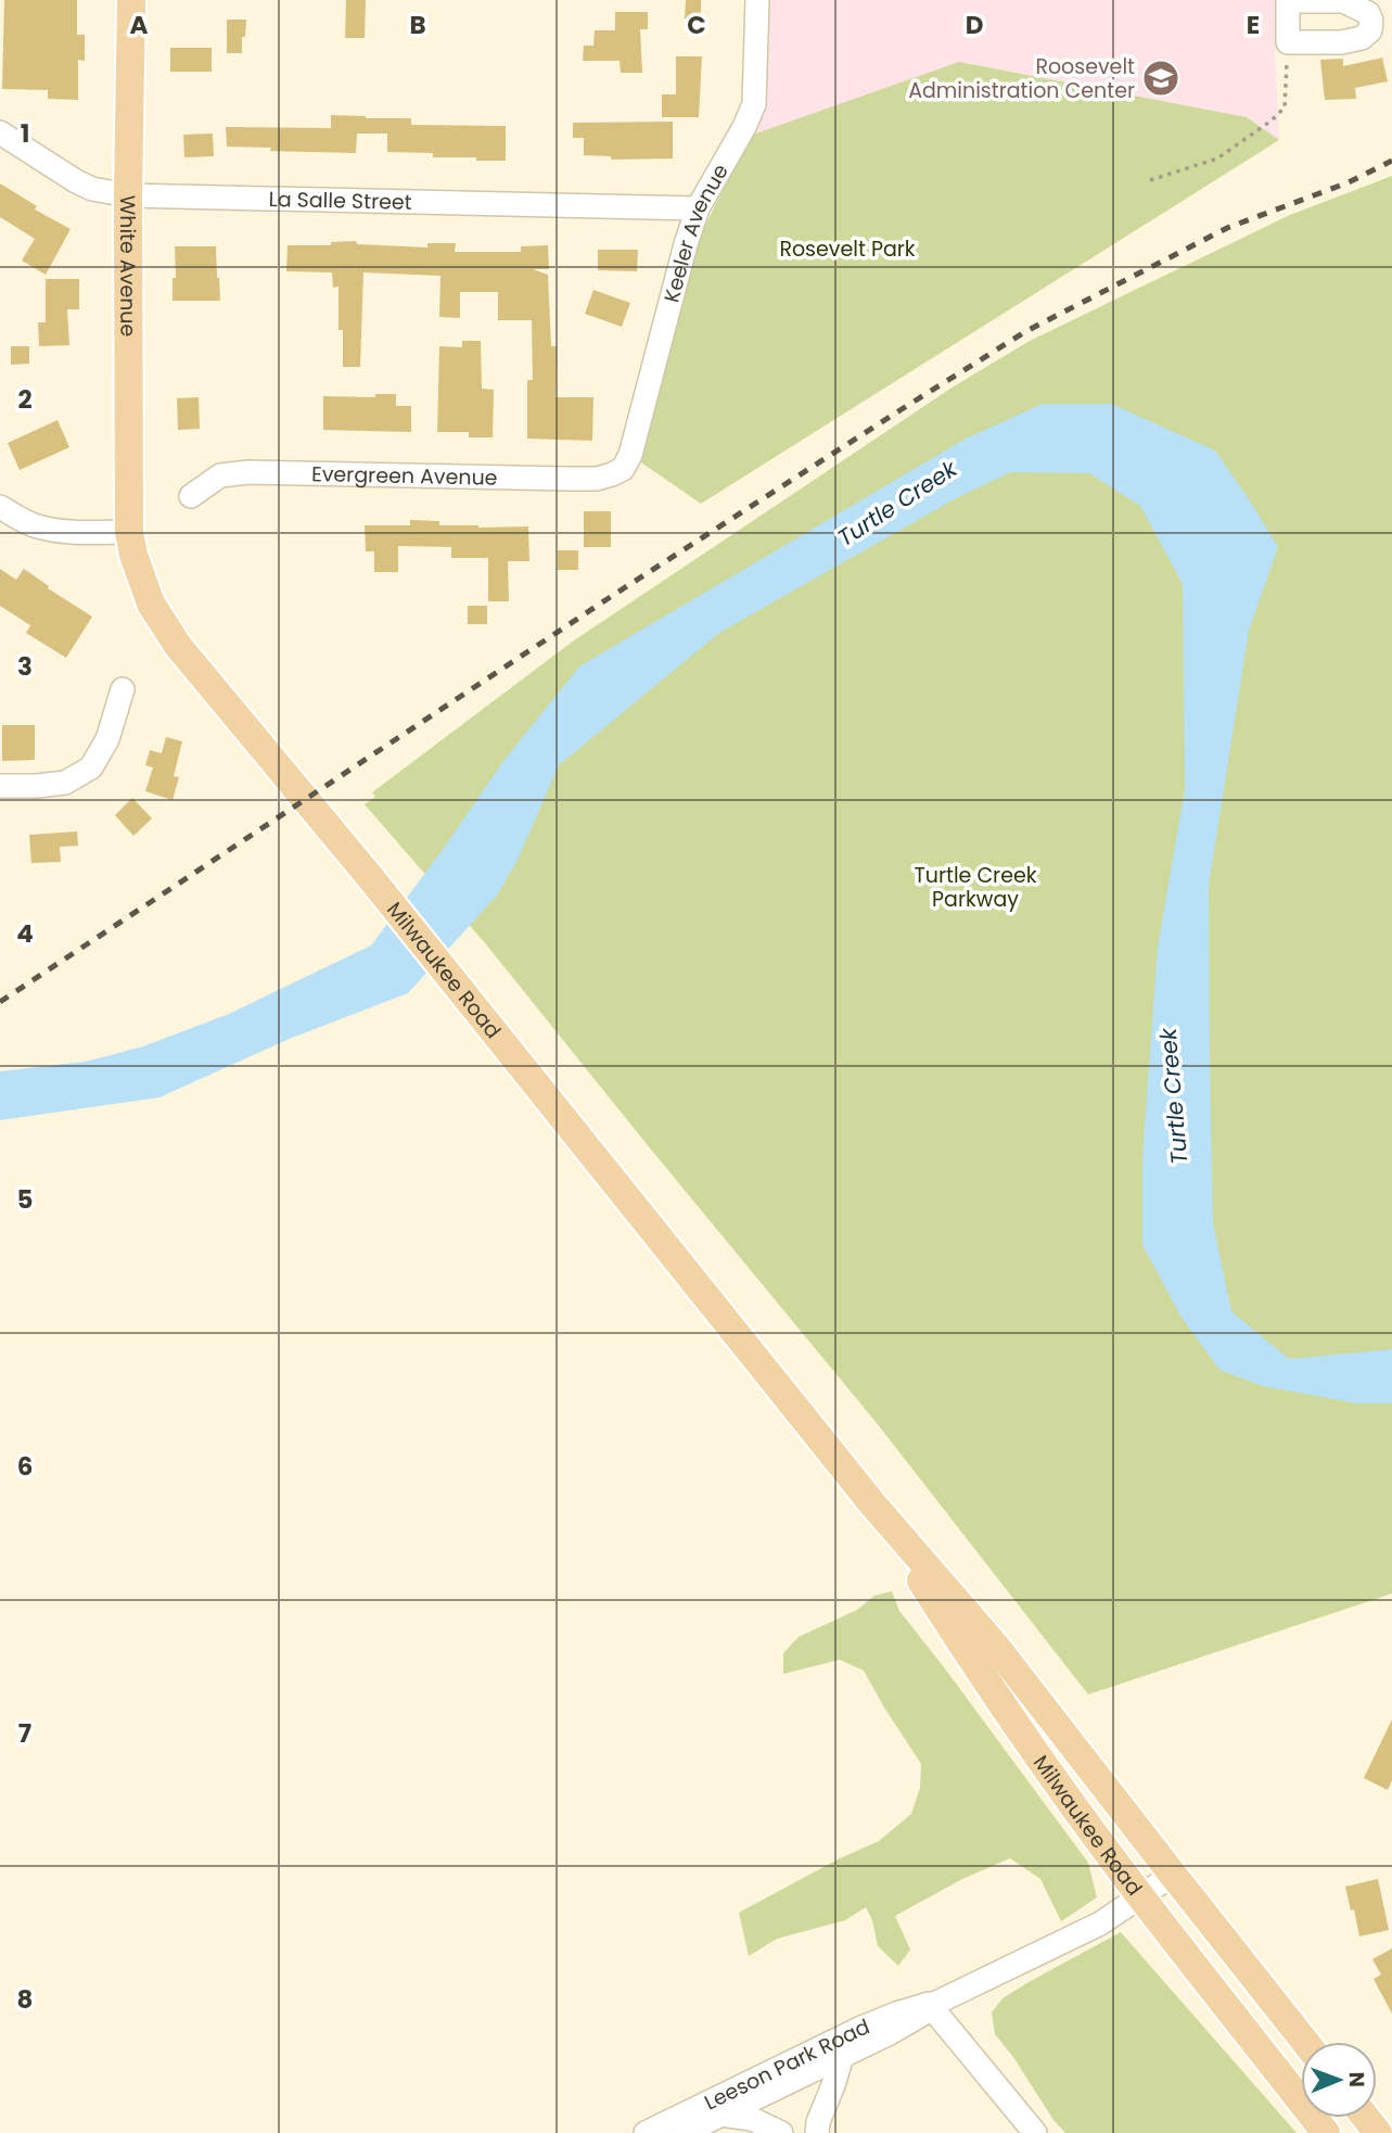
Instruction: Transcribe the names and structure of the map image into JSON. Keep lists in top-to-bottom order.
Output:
{
  "streets": {
    "main road": ["White Avenue", "Milwaukee Road"],
    "street": [
      "La Salle Street",
      "Keeler Avenue",
      "Evergreen Avenue",
      "Leeson Park Road"
    ]
  },
  "crossings": [
    ["La Salle Street", "Keeler Avenue"],
    ["La Salle Street", "White Avenue"],
    ["Keeler Avenue", "Evergreen Avenue"],
    ["White Avenue", "Milwaukee Road"],
    ["Milwaukee Road", "Leeson Park Road"]
  ],
  "water": ["Turtle Creek"],
  "parks": ["Rosevelt Park", "Turtle Creek Parkway"],
  "places": {
    "school or university": ["Roosevelt Administration Center"]
  },
  "north": "right",
  "grid": {
    "columns": [
      "A",
      "B",
      "C",
      "D",
      "E"
    ],
    "rows": [
      "1",
      "2",
      "3",
      "4",
      "5",
      "6",
      "7",
      "8"
    ]
  }
}
